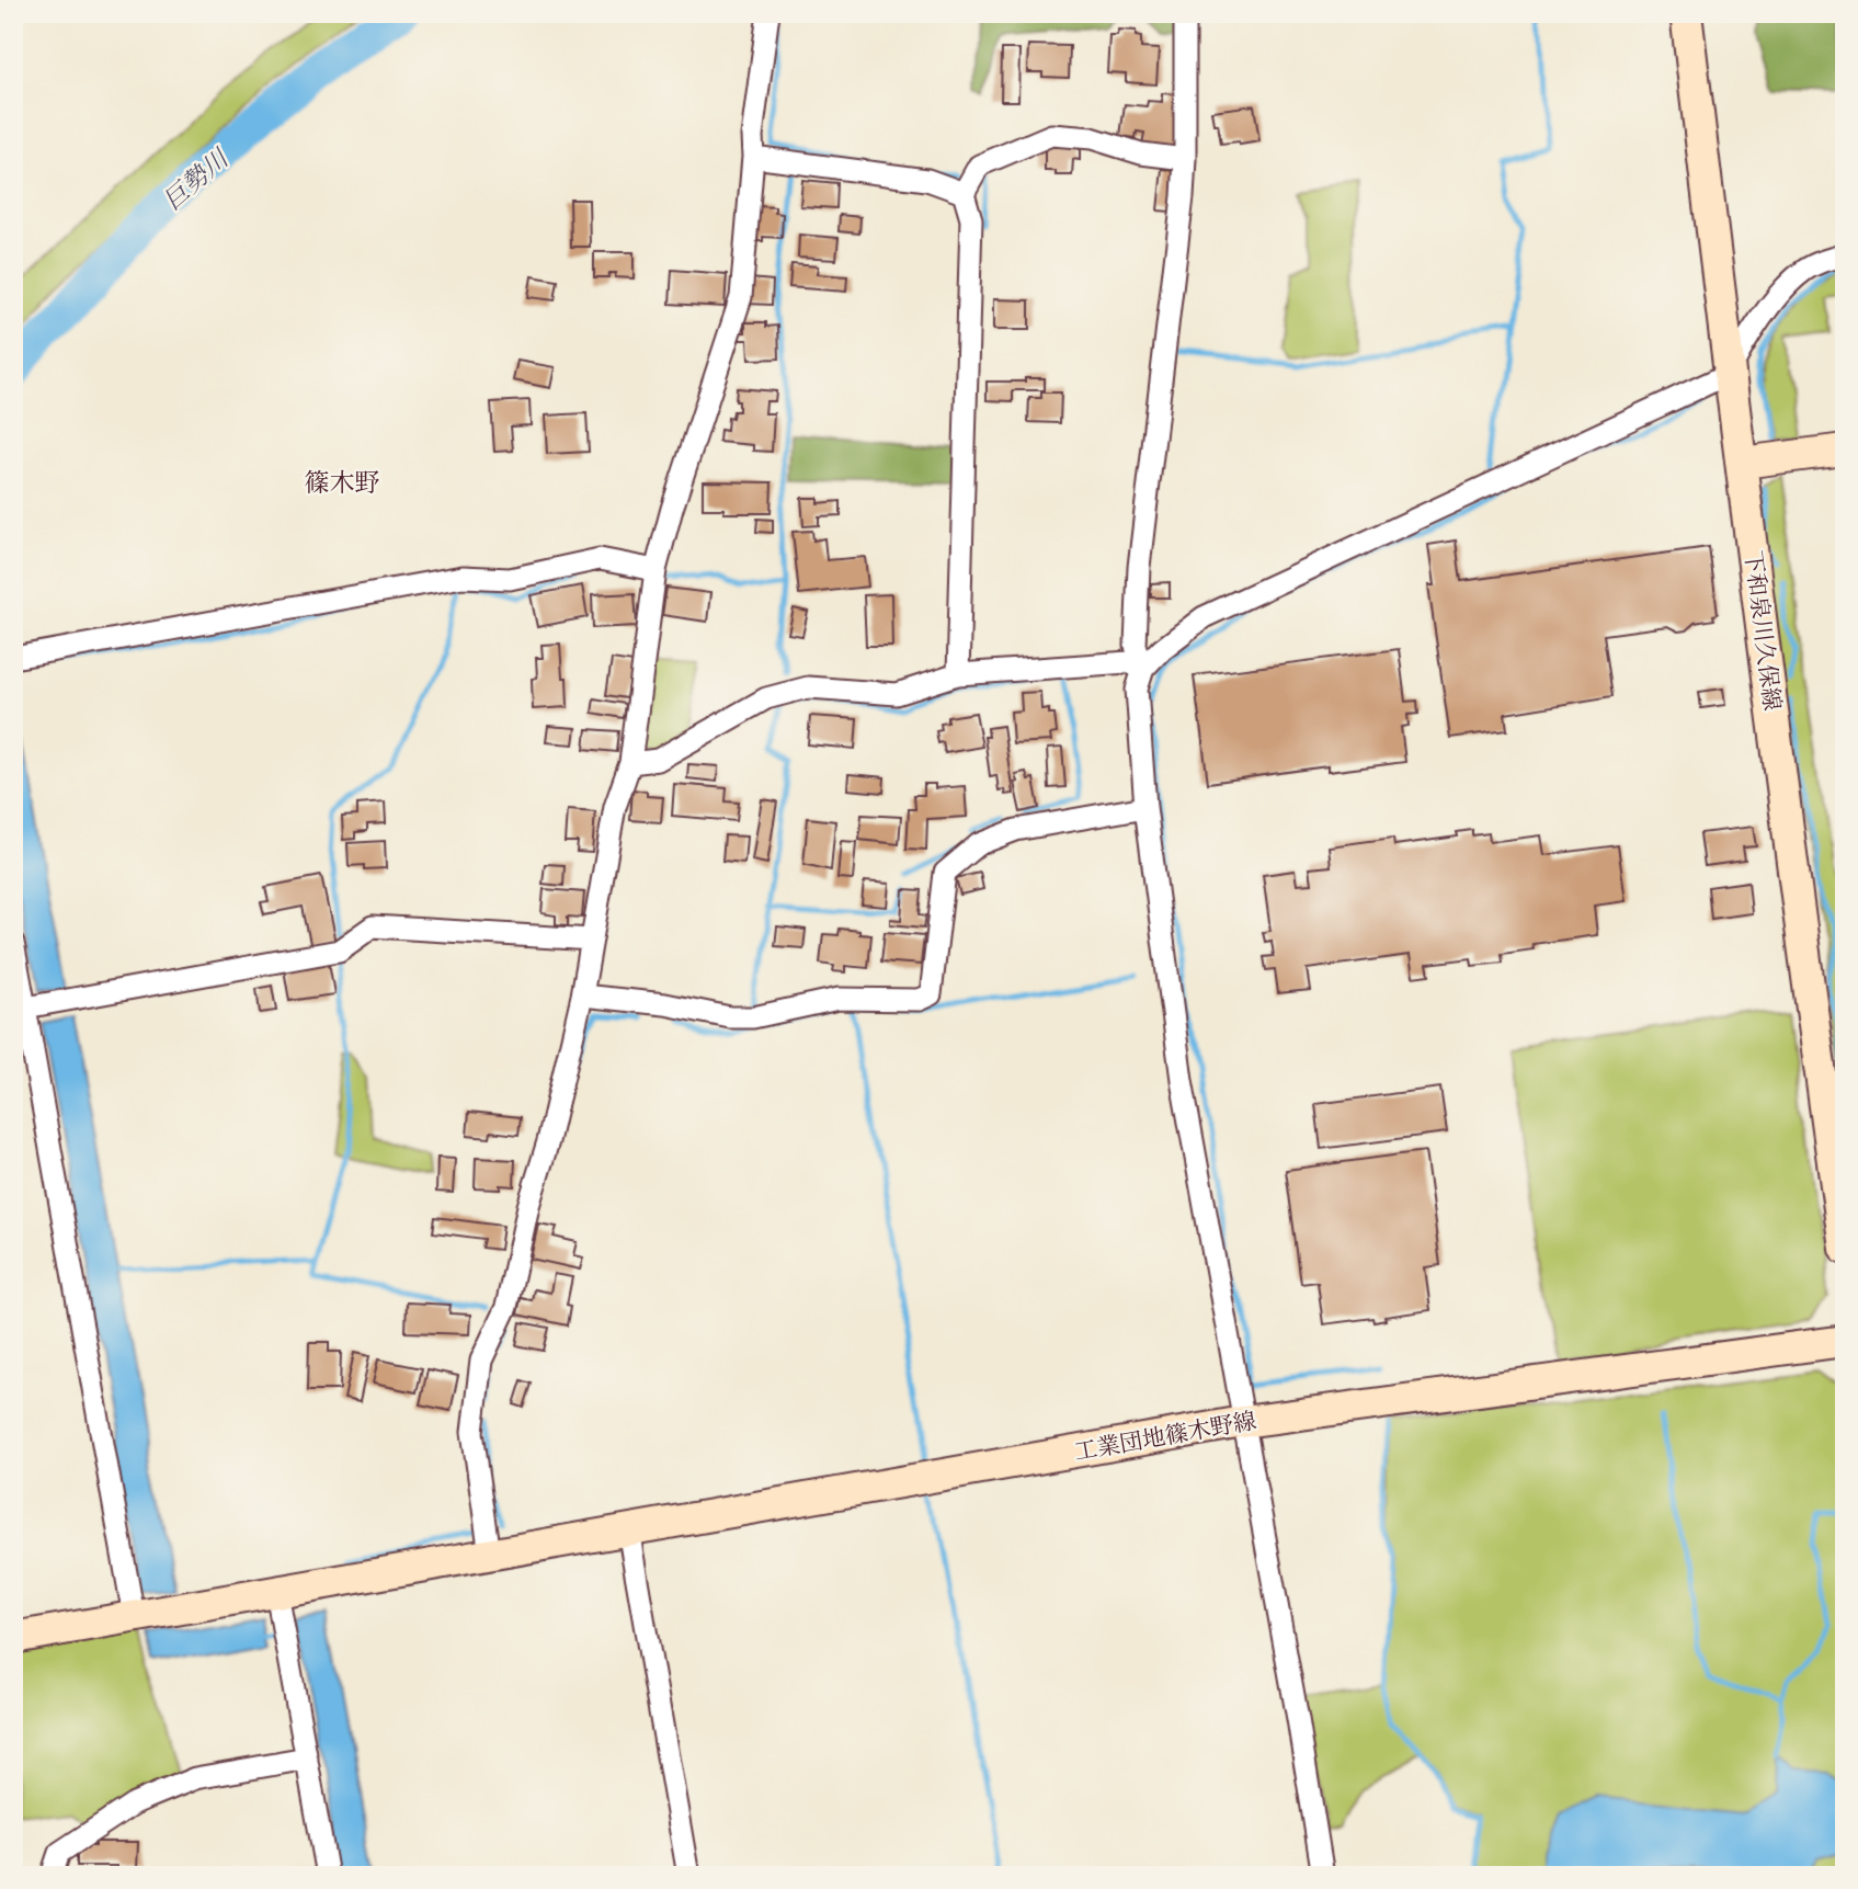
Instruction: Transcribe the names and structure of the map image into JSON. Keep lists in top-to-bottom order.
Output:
{
  "streets": {
    "street": ["下和泉川久保線", "工業団地篠木野線"]
  },
  "districts": ["篠木野"],
  "water": ["巨勢川"]
}
